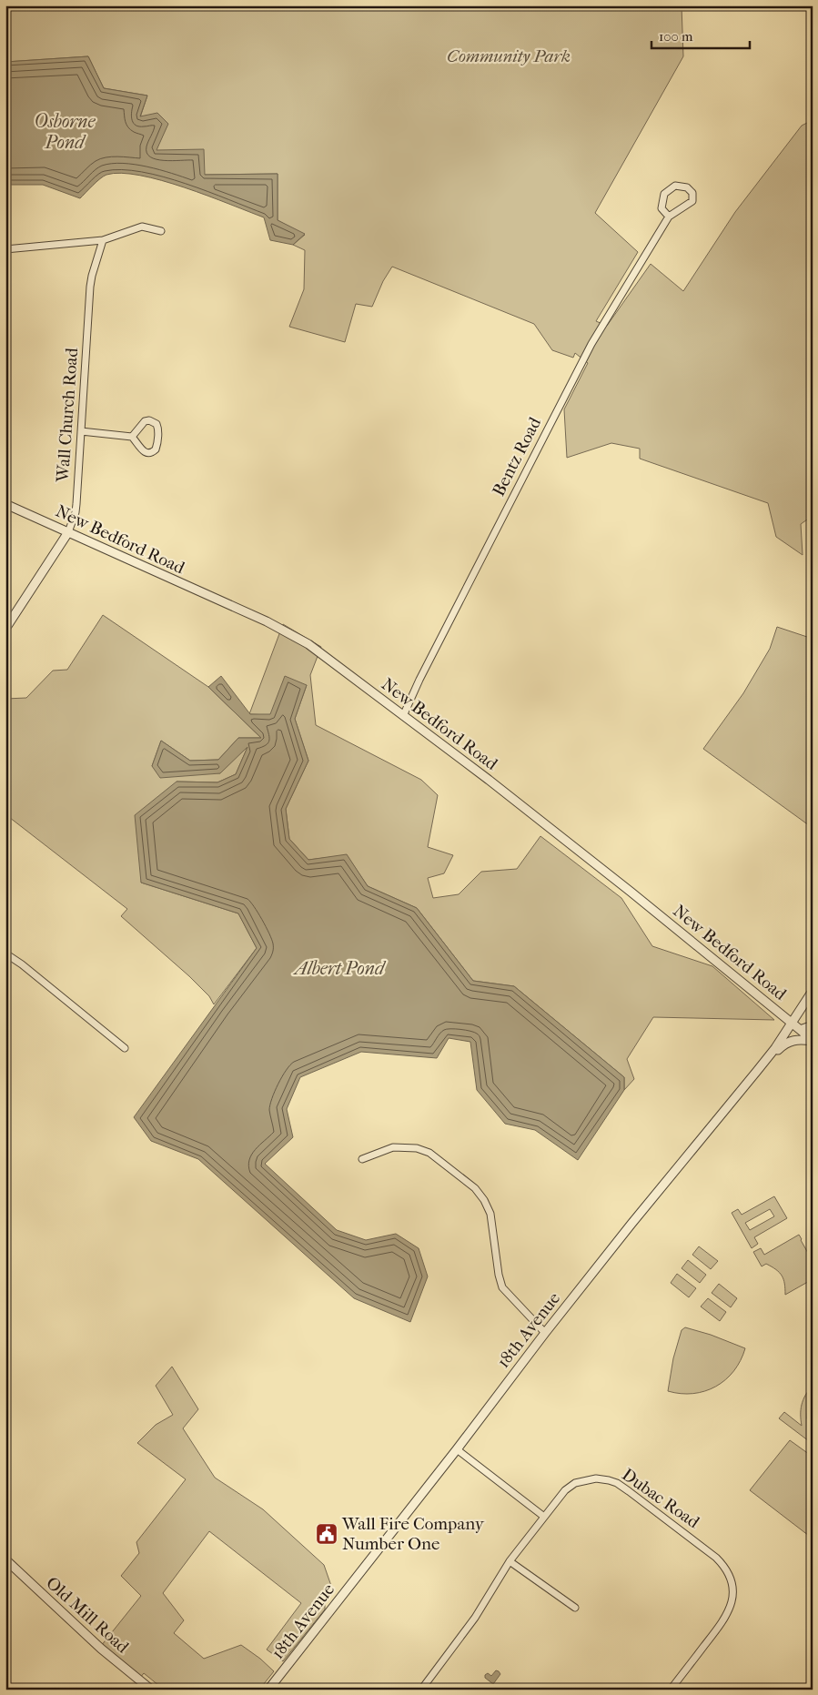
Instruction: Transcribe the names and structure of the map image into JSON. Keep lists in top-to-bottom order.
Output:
{
  "streets": {
    "street": [
      "Wall Church Road",
      "Bentz Road",
      "New Bedford Road",
      "18th Avenue",
      "Dubac Road",
      "Old Mill Road"
    ]
  },
  "crossings": [
    ["Wall Church Road", "New Bedford Road"],
    ["Bentz Road", "New Bedford Road"],
    ["New Bedford Road", "18th Avenue"]
  ],
  "water": ["Osborne Pond", "Albert Pond"],
  "parks": ["Community Park"],
  "places": {
    "public building": ["Wall Fire Company Number One"]
  },
  "scale_bar": "100 m"
}
